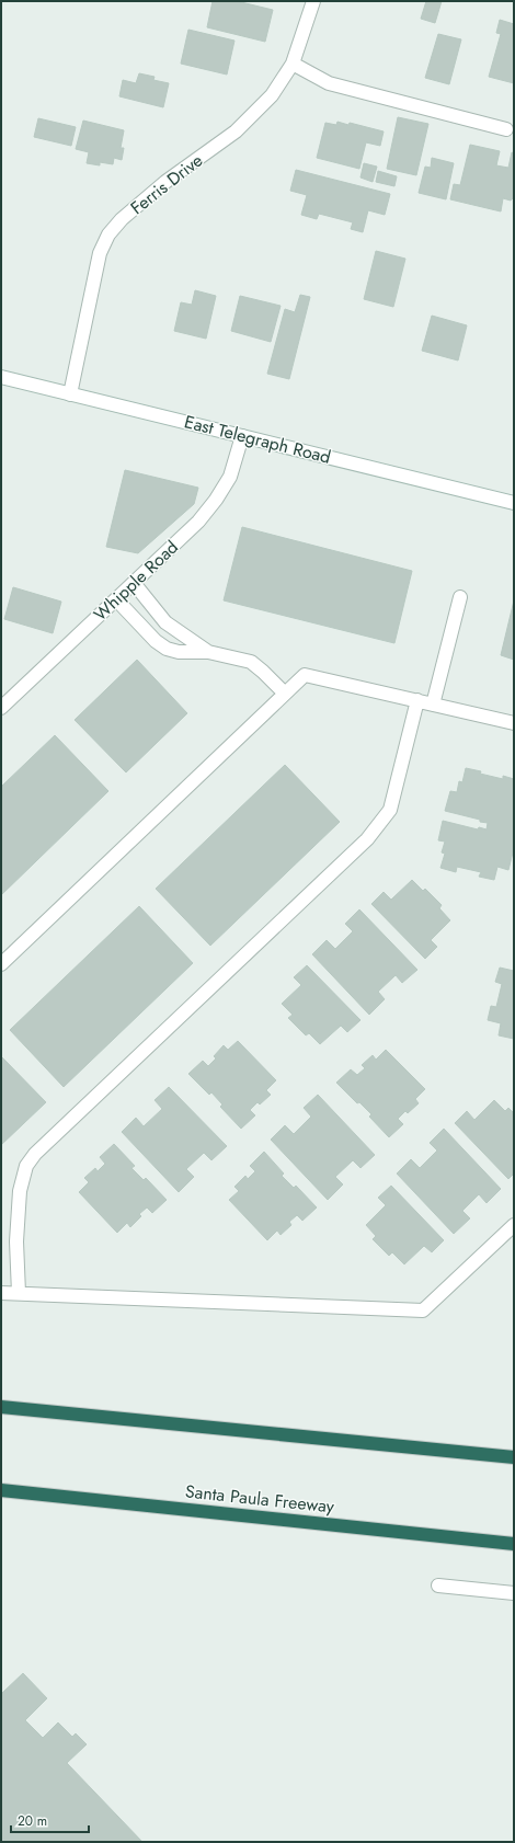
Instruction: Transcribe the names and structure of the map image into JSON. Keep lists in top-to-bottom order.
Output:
{
  "streets": {
    "highway": ["Santa Paula Freeway"],
    "street": ["Ferris Drive", "East Telegraph Road", "Whipple Road"]
  },
  "crossings": [
    ["Ferris Drive", "East Telegraph Road"],
    ["East Telegraph Road", "Whipple Road"]
  ],
  "scale_bar": "20 m"
}
